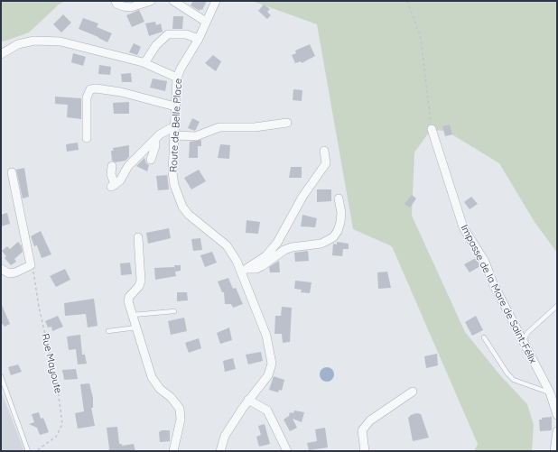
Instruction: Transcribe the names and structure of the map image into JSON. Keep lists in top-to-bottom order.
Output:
{
  "streets": {
    "street": ["Route de Belle Place", "Impasse de la Mare de Saint-Félix"],
    "path": ["Rue Mayoute"]
  }
}
